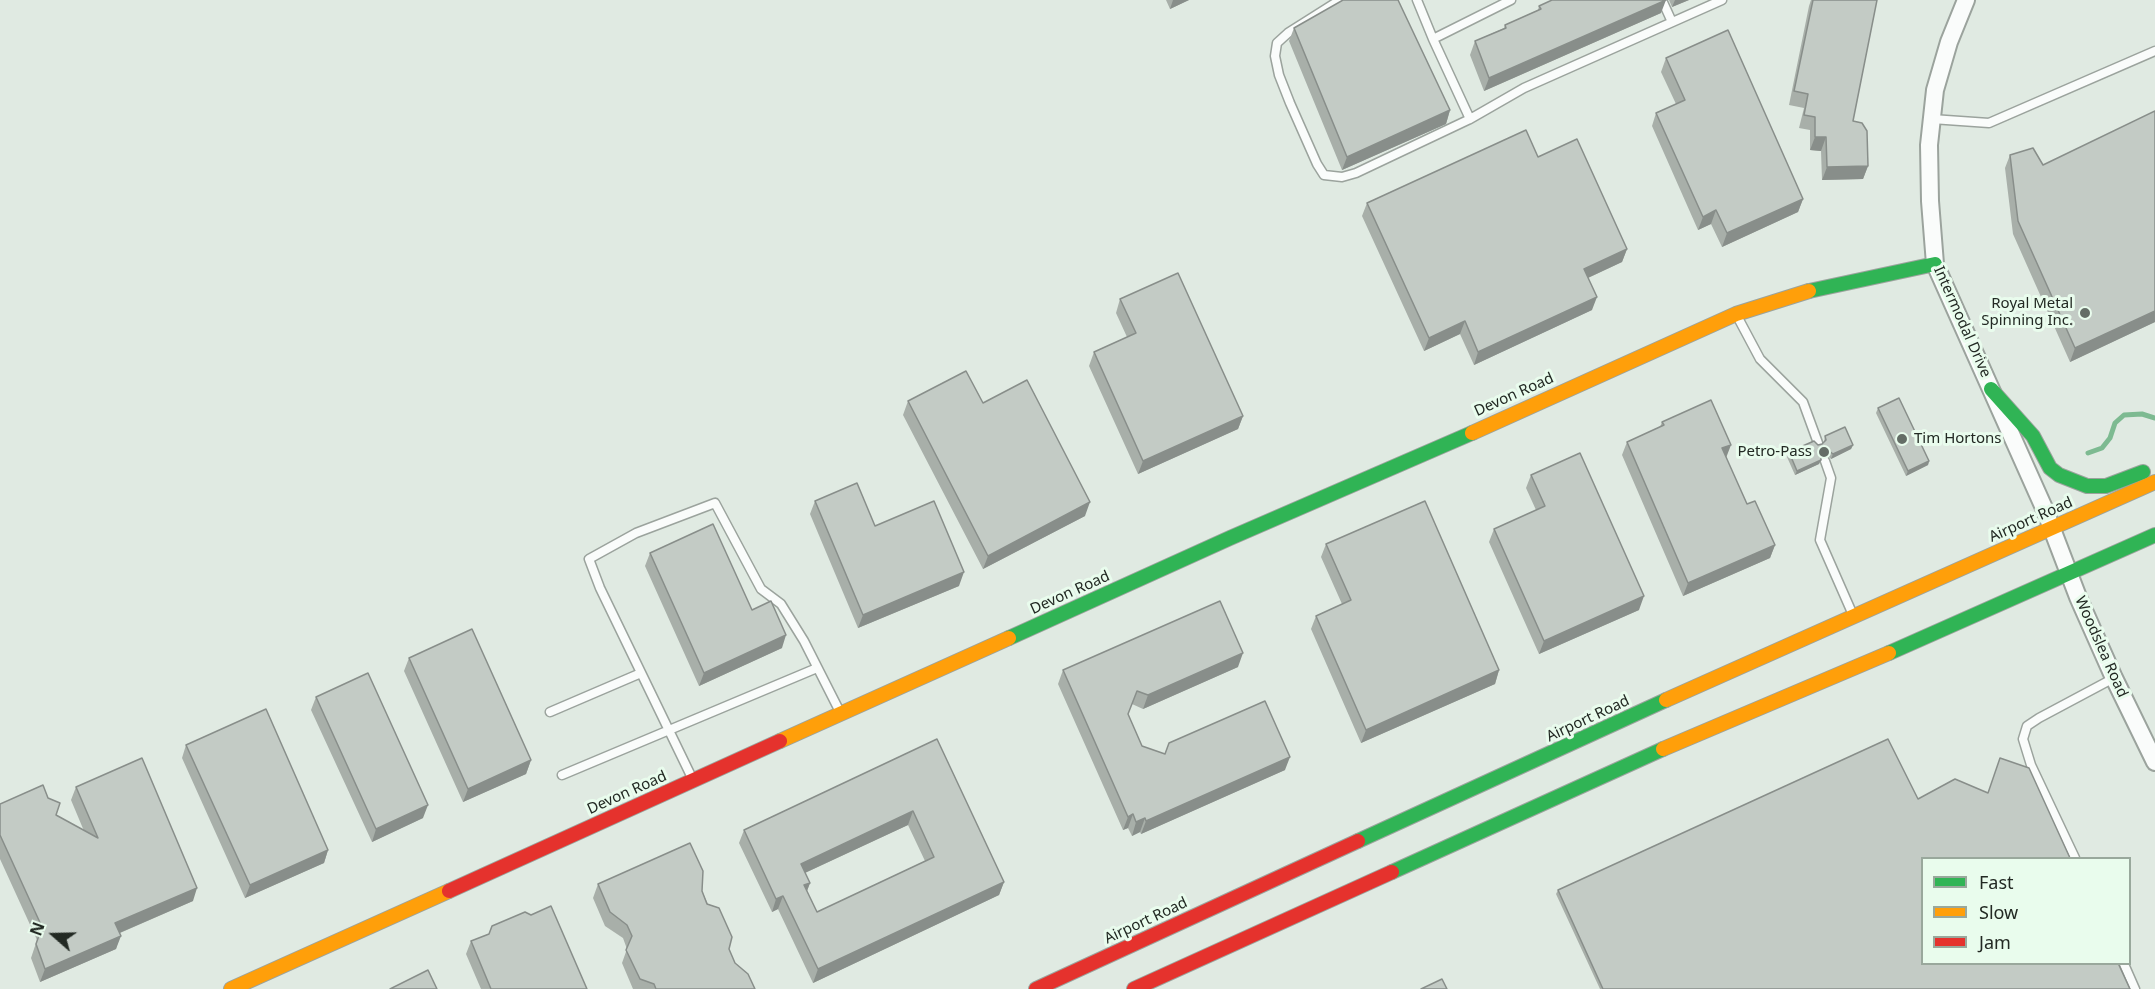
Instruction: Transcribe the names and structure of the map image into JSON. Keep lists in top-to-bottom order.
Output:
{
  "streets": {
    "main road": ["Devon Road", "Airport Road"],
    "street": ["Intermodal Drive", "Woodslea Road"]
  },
  "crossings": [
    ["Intermodal Drive", "Devon Road"],
    ["Intermodal Drive", "Airport Road"],
    ["Intermodal Drive", "Woodslea Road"],
    ["Airport Road", "Woodslea Road"]
  ],
  "places": ["Royal Metal Spinning Inc.", "Tim Hortons", "Petro-Pass"],
  "legend": ["Fast", "Slow", "Jam"],
  "north": "left"
}
